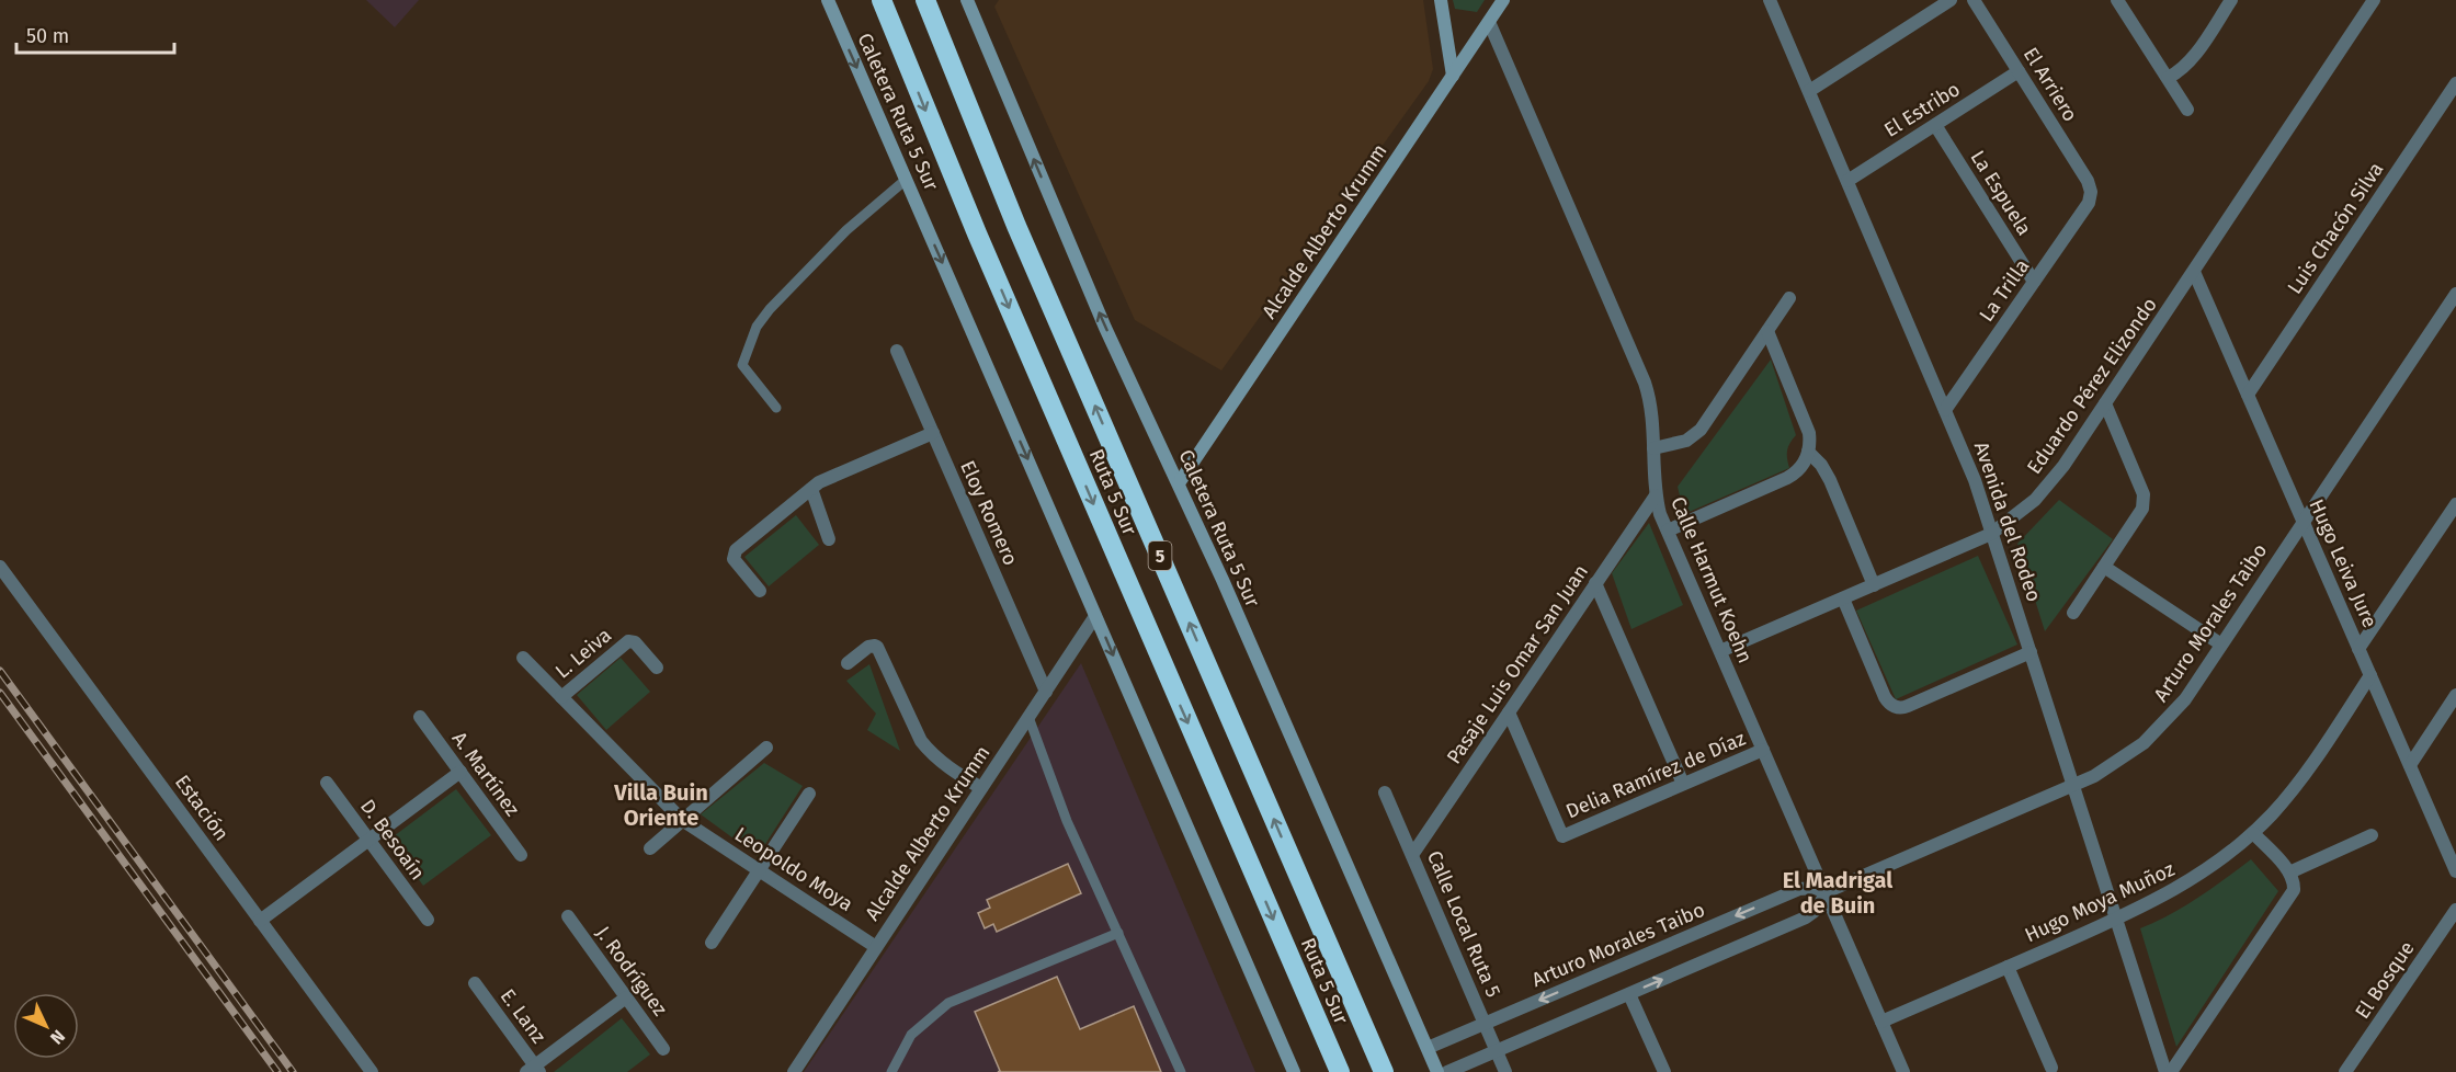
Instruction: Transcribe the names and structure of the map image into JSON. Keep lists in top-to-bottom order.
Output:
{
  "streets": {
    "highway": ["Ruta 5 Sur", "5"],
    "main road": ["Caletera Ruta 5 Sur", "Alcalde Alberto Krumm"],
    "street": [
      "El Arriero",
      "El Estribo",
      "La Espuela",
      "Luis Chacón Silva",
      "La Trilla",
      "Eduardo Pérez Elizondo",
      "Eloy Romero",
      "Avenida del Rodeo",
      "Hugo Leiva Jure",
      "Calle Harmut Koehn",
      "Arturo Morales Taibo",
      "L. Leiva",
      "Pasaje Luis Omar San Juan",
      "A. Martínez",
      "Delia Ramírez de Díaz",
      "Estación",
      "D. Besoaín",
      "Leopoldo Moya",
      "Hugo Moya Muñoz",
      "Calle Local Ruta 5",
      "J. Rodríguez",
      "El Bosque",
      "E. Lanz"
    ]
  },
  "crossings": [
    ["El Arriero", "El Estribo"],
    ["El Arriero", "La Trilla"],
    ["El Estribo", "La Espuela"],
    ["El Estribo", "Avenida del Rodeo"],
    ["Caletera Ruta 5 Sur", "Alcalde Alberto Krumm"],
    ["Caletera Ruta 5 Sur", "Arturo Morales Taibo"],
    ["La Espuela", "La Trilla"],
    ["Luis Chacón Silva", "Hugo Leiva Jure"],
    ["Alcalde Alberto Krumm", "Eloy Romero"],
    ["Alcalde Alberto Krumm", "Calle Harmut Koehn"],
    ["Alcalde Alberto Krumm", "Leopoldo Moya"],
    ["La Trilla", "Avenida del Rodeo"],
    ["Eduardo Pérez Elizondo", "Avenida del Rodeo"],
    ["Eduardo Pérez Elizondo", "Hugo Leiva Jure"],
    ["Eduardo Pérez Elizondo", "Calle Harmut Koehn"],
    ["Avenida del Rodeo", "Arturo Morales Taibo"],
    ["Avenida del Rodeo", "Hugo Moya Muñoz"],
    ["Hugo Leiva Jure", "Arturo Morales Taibo"],
    ["Hugo Leiva Jure", "Hugo Moya Muñoz"],
    ["Calle Harmut Koehn", "Arturo Morales Taibo"],
    ["Calle Harmut Koehn", "Pasaje Luis Omar San Juan"],
    ["Calle Harmut Koehn", "Delia Ramírez de Díaz"],
    ["Calle Harmut Koehn", "Hugo Moya Muñoz"],
    ["Arturo Morales Taibo", "Calle Local Ruta 5"],
    ["L. Leiva", "Leopoldo Moya"],
    ["Pasaje Luis Omar San Juan", "Delia Ramírez de Díaz"],
    ["Pasaje Luis Omar San Juan", "Calle Local Ruta 5"]
  ],
  "districts": ["Villa Buin Oriente", "El Madrigal de Buin"],
  "scale_bar": "50 m",
  "north": "bottom right"
}
